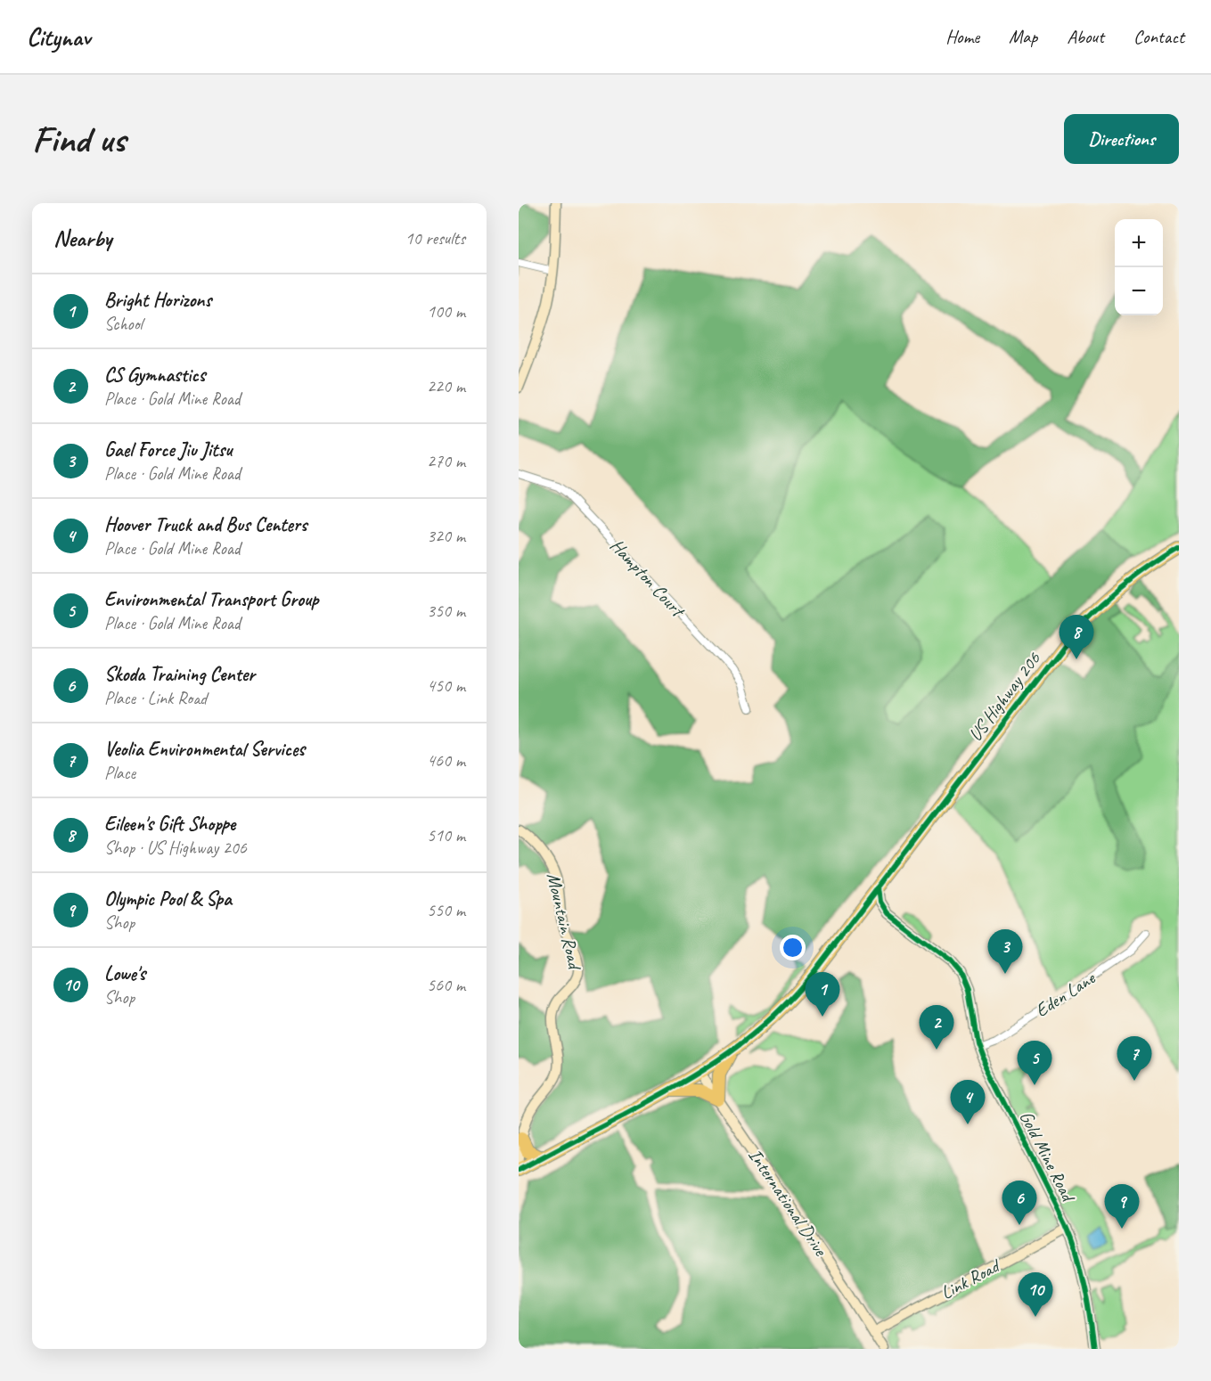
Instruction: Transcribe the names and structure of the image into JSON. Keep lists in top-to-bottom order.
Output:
{
  "streets": {
    "highway": ["US Highway 206"],
    "street": [
      "Hampton Court",
      "Mountain Road",
      "Eden Lane",
      "Gold Mine Road",
      "International Drive",
      "Link Road"
    ]
  },
  "crossings": [
    ["US Highway 206", "Mountain Road"],
    ["US Highway 206", "Gold Mine Road"],
    ["US Highway 206", "International Drive"],
    ["Eden Lane", "Gold Mine Road"],
    ["Gold Mine Road", "Link Road"],
    ["International Drive", "Link Road"]
  ],
  "page": {
    "header": "Citynav",
    "nav": [
      "Home",
      "Map",
      "About",
      "Contact"
    ],
    "buttons": "Directions",
    "title": "Find us",
    "heading": ["Nearby", "10 results"],
    "map_buttons": ["+", "−"],
    "list": [
      {
        "mark": "1",
        "name": "Bright Horizons",
        "note": "School",
        "value": "100 m"
      },
      {
        "mark": "2",
        "name": "CS Gymnastics",
        "note": "Place · Gold Mine Road",
        "value": "220 m"
      },
      {
        "mark": "3",
        "name": "Gael Force Jiu Jitsu",
        "note": "Place · Gold Mine Road",
        "value": "270 m"
      },
      {
        "mark": "4",
        "name": "Hoover Truck and Bus Centers",
        "note": "Place · Gold Mine Road",
        "value": "320 m"
      },
      {
        "mark": "5",
        "name": "Environmental Transport Group",
        "note": "Place · Gold Mine Road",
        "value": "350 m"
      },
      {
        "mark": "6",
        "name": "Skoda Training Center",
        "note": "Place · Link Road",
        "value": "450 m"
      },
      {
        "mark": "7",
        "name": "Veolia Environmental Services",
        "note": "Place",
        "value": "460 m"
      },
      {
        "mark": "8",
        "name": "Eileen's Gift Shoppe",
        "note": "Shop · US Highway 206",
        "value": "510 m"
      },
      {
        "mark": "9",
        "name": "Olympic Pool & Spa",
        "note": "Shop",
        "value": "550 m"
      },
      {
        "mark": "10",
        "name": "Lowe's",
        "note": "Shop",
        "value": "560 m"
      }
    ],
    "pins": [
      "8",
      "3",
      "1",
      "2",
      "7",
      "5",
      "4",
      "6",
      "9",
      "10"
    ]
  }
}
